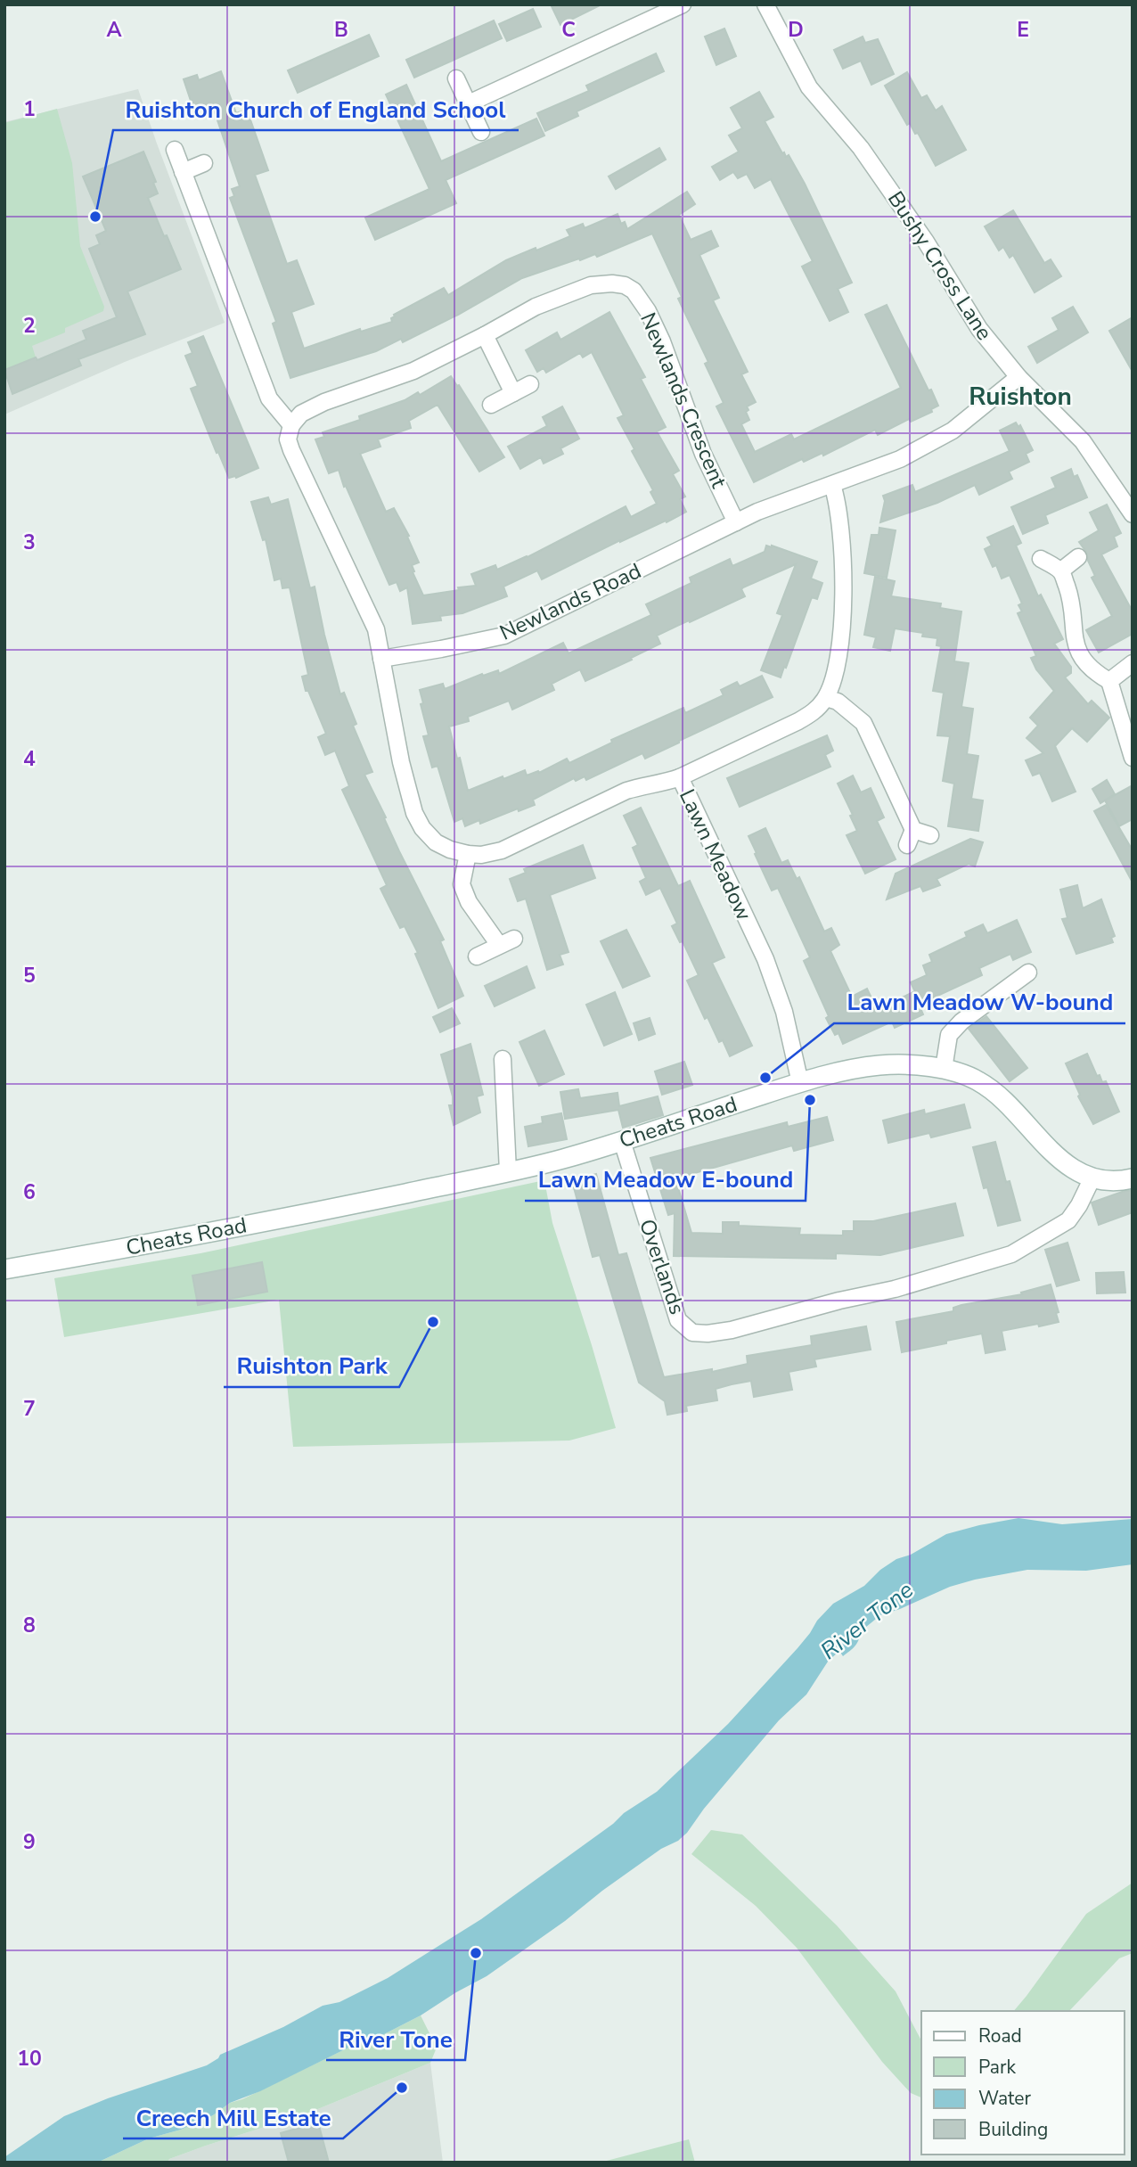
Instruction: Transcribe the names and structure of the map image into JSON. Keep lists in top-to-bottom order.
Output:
{
  "streets": {
    "street": [
      "Bushy Cross Lane",
      "Newlands Crescent",
      "Newlands Road",
      "Lawn Meadow",
      "Cheats Road",
      "Overlands"
    ]
  },
  "crossings": [
    ["Bushy Cross Lane", "Newlands Road"],
    ["Newlands Crescent", "Newlands Road"],
    ["Lawn Meadow", "Cheats Road"],
    ["Cheats Road", "Overlands"]
  ],
  "districts": ["Ruishton"],
  "water": ["River Tone"],
  "places": [
    "Ruishton Church of England School",
    "Lawn Meadow W-bound",
    "Lawn Meadow E-bound",
    "Ruishton Park",
    "River Tone",
    "Creech Mill Estate"
  ],
  "legend": [
    "Road",
    "Park",
    "Water",
    "Building"
  ],
  "grid": {
    "columns": [
      "A",
      "B",
      "C",
      "D",
      "E"
    ],
    "rows": [
      "1",
      "2",
      "3",
      "4",
      "5",
      "6",
      "7",
      "8",
      "9",
      "10"
    ]
  }
}
